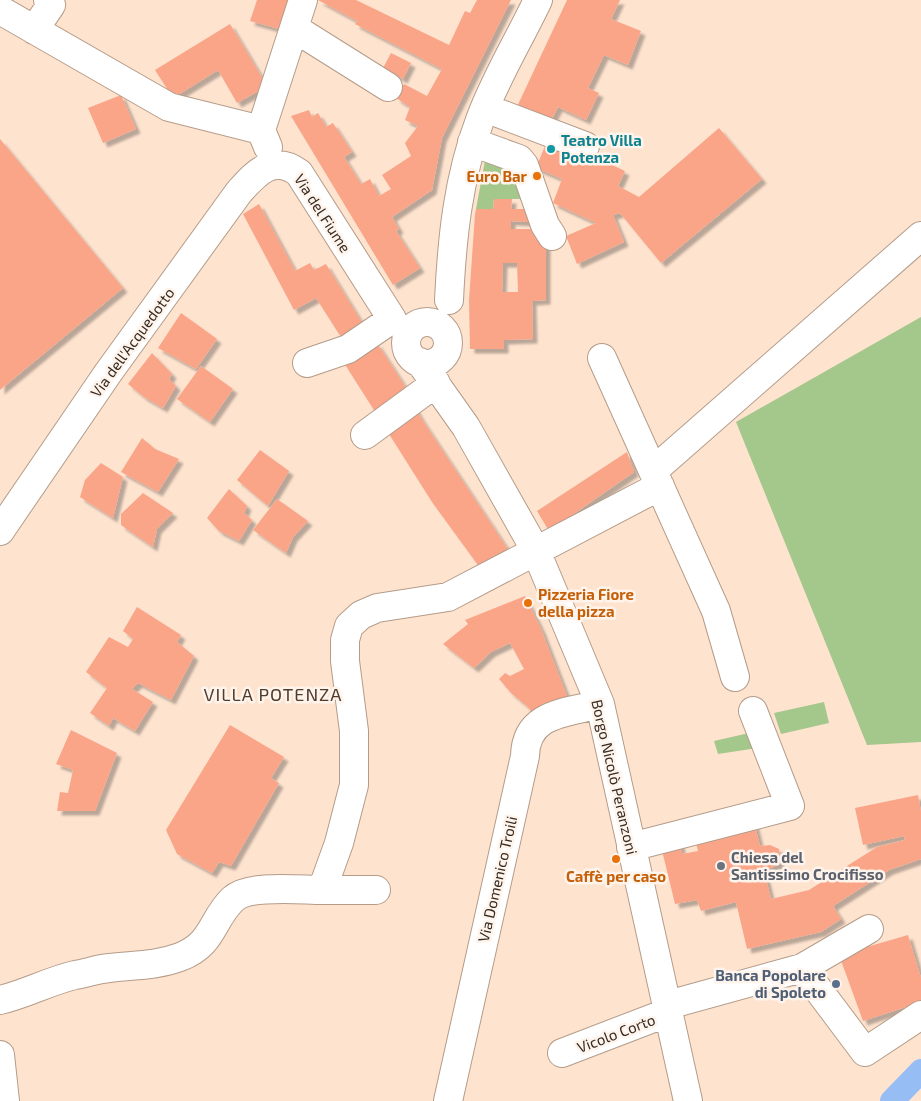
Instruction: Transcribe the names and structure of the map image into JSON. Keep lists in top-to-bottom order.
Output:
{
  "streets": {
    "street": [
      "Via del Fiume",
      "Via dell'Acquedotto",
      "Borgo Nicolò Peranzoni",
      "Via Domenico Troili",
      "Vicolo Corto"
    ]
  },
  "crossings": [
    ["Via del Fiume", "Via dell'Acquedotto"],
    ["Borgo Nicolò Peranzoni", "Via Domenico Troili"],
    ["Borgo Nicolò Peranzoni", "Vicolo Corto"]
  ],
  "districts": ["VILLA POTENZA"],
  "places": [
    "Teatro Villa Potenza",
    "Euro Bar",
    "Pizzeria Fiore della pizza",
    "Caffè per caso",
    "Chiesa del Santissimo Crocifisso",
    "Banca Popolare di Spoleto"
  ]
}
